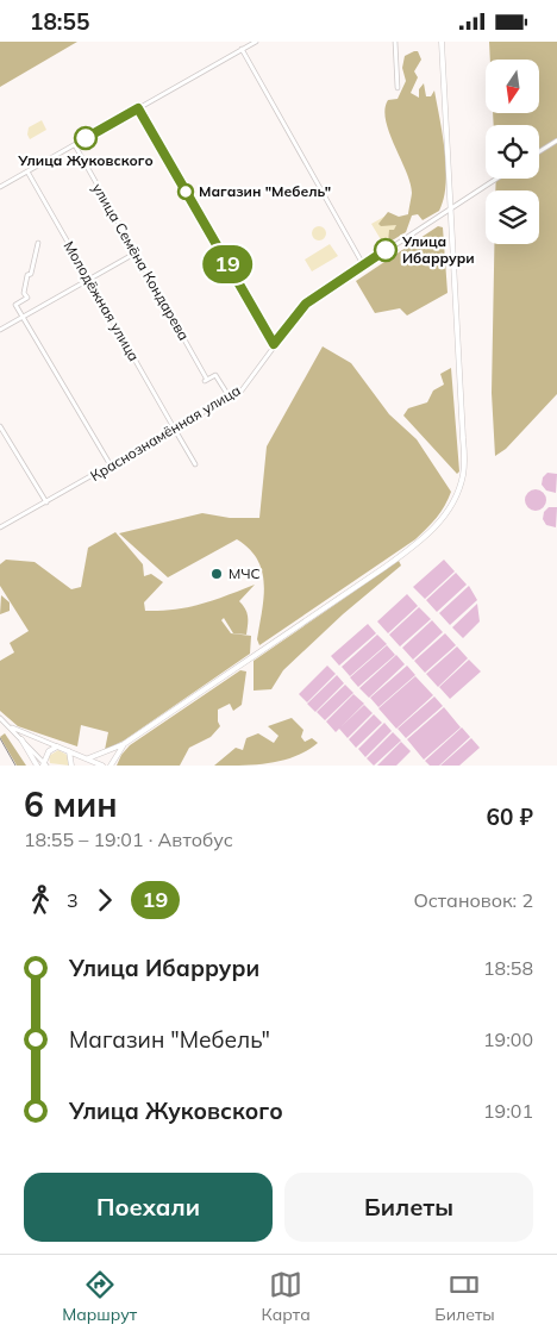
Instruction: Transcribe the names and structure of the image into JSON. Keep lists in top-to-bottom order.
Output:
{
  "streets": {
    "street": ["улица Семёна Кондарева", "Молодёжная улица", "Краснознамённая улица"]
  },
  "crossings": [
    ["улица Семёна Кондарева", "Краснознамённая улица"],
    ["Молодёжная улица", "Краснознамённая улица"]
  ],
  "places": [
    "Улица Жуковского",
    "Магазин \"Мебель\"",
    "Улица Ибаррури",
    "МЧС"
  ],
  "lines": ["bus line 19"],
  "north": "bottom",
  "page": {
    "status": "18:55",
    "on_map": "19",
    "heading": ["6 мин", "18:55 – 19:01 · Автобус", "60 ₽"],
    "legs": ["3", "19", "Остановок: 2"],
    "list": [
      {
        "name": "Улица Ибаррури",
        "value": "18:58"
      },
      {
        "name": "Магазин \"Мебель\"",
        "value": "19:00"
      },
      {
        "name": "Улица Жуковского",
        "value": "19:01"
      }
    ],
    "buttons": ["Поехали", "Билеты"],
    "tabs": ["Маршрут", "Карта", "Билеты"]
  }
}
